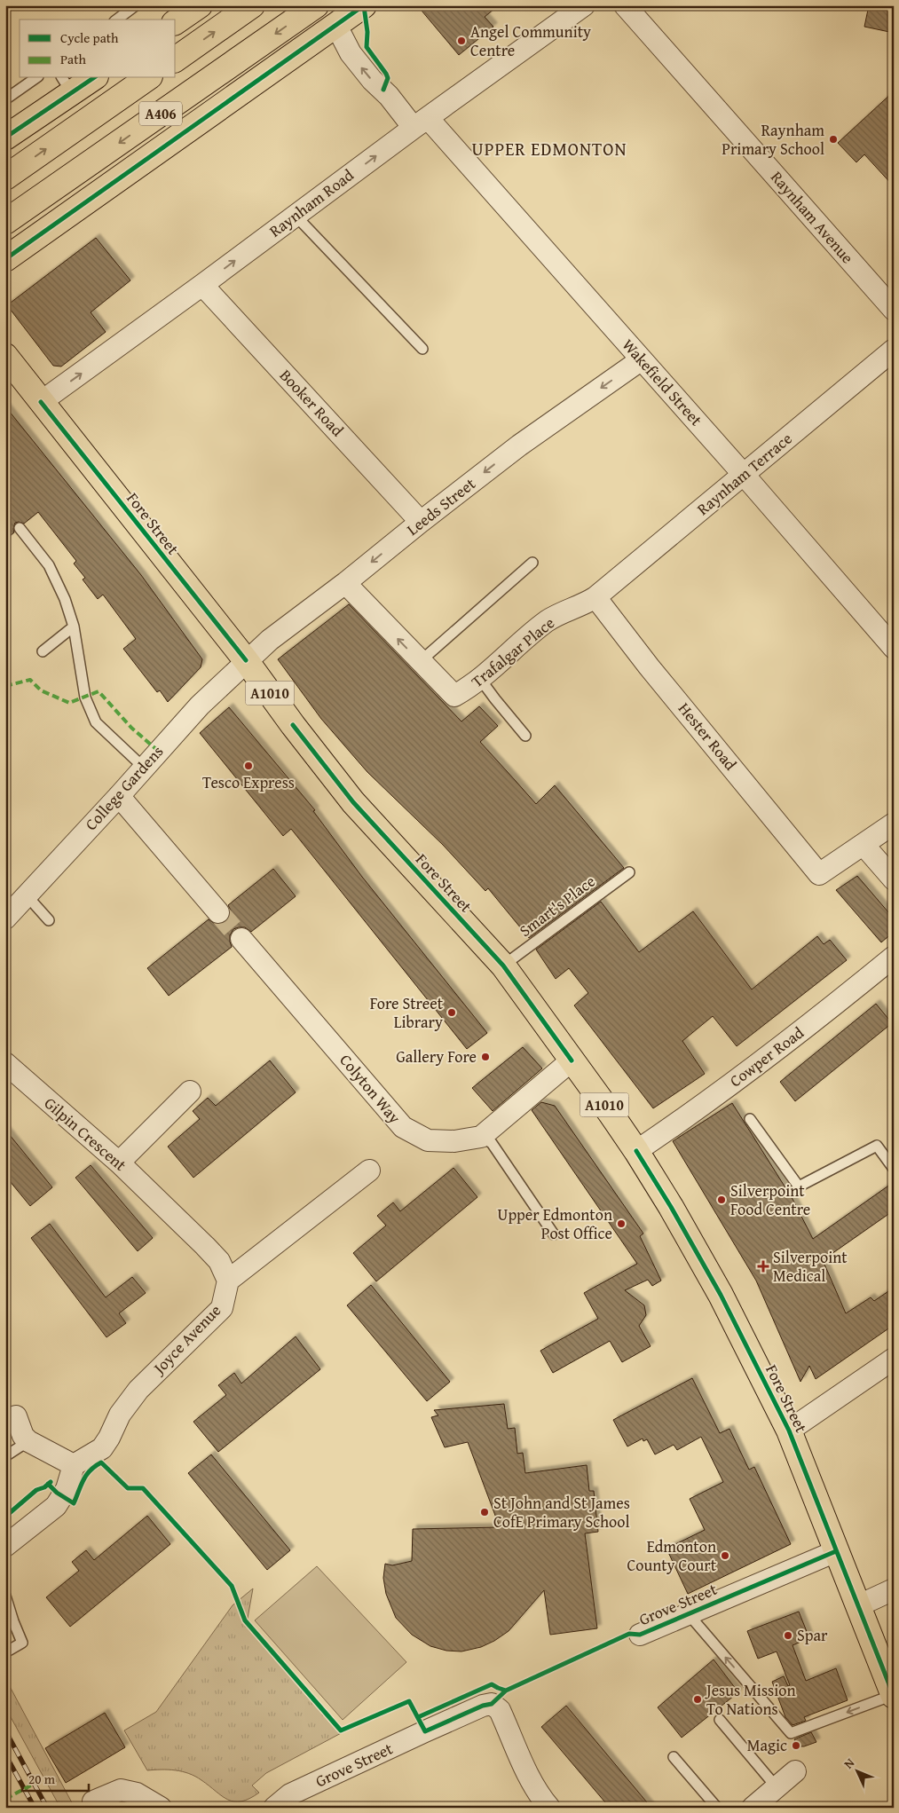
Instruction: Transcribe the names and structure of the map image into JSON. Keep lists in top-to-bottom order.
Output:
{
  "streets": {
    "main road": ["A406", "Fore Street", "A1010"],
    "street": [
      "Raynham Road",
      "Raynham Avenue",
      "Wakefield Street",
      "Booker Road",
      "Raynham Terrace",
      "Leeds Street",
      "Trafalgar Place",
      "Hester Road",
      "College Gardens",
      "Cowper Road",
      "Colyton Way",
      "Gilpin Crescent",
      "Joyce Avenue",
      "Grove Street"
    ],
    "lane": ["Smart's Place"]
  },
  "crossings": [
    ["A406", "Wakefield Street"],
    ["Raynham Road", "Wakefield Street"],
    ["Raynham Road", "Booker Road"],
    ["Raynham Road", "Fore Street"],
    ["Wakefield Street", "Raynham Terrace"],
    ["Wakefield Street", "Leeds Street"],
    ["Booker Road", "Leeds Street"],
    ["Raynham Terrace", "Trafalgar Place"],
    ["Raynham Terrace", "Hester Road"],
    ["Leeds Street", "Fore Street"],
    ["Leeds Street", "College Gardens"],
    ["Fore Street", "College Gardens"],
    ["Fore Street", "Smart's Place"],
    ["Fore Street", "Cowper Road"],
    ["Fore Street", "Grove Street"],
    ["Trafalgar Place", "Hester Road"],
    ["Gilpin Crescent", "Joyce Avenue"]
  ],
  "one_way": ["Raynham Road", "Leeds Street"],
  "districts": ["UPPER EDMONTON"],
  "places": {
    "other": [
      "Angel Community Centre",
      "Raynham Primary School",
      "Tesco Express",
      "Fore Street Library",
      "Gallery Fore",
      "Silverpoint Food Centre",
      "Upper Edmonton Post Office",
      "St John and St James CofE Primary School",
      "Edmonton County Court",
      "Spar",
      "Jesus Mission To Nations",
      "Magic"
    ],
    "health": ["Silverpoint Medical"]
  },
  "legend": ["Cycle path", "Path"],
  "scale_bar": "20 m",
  "north": "top left"
}
